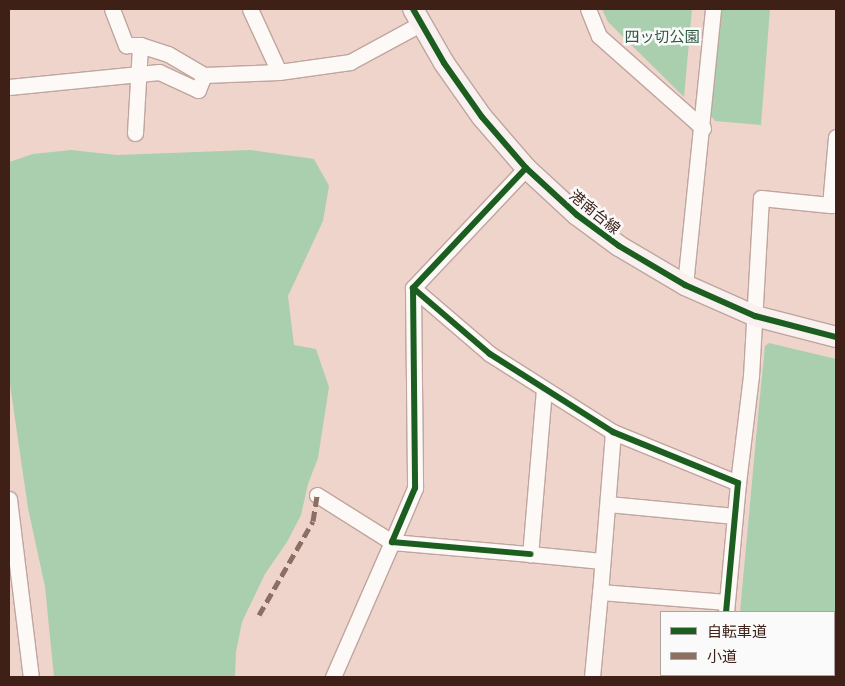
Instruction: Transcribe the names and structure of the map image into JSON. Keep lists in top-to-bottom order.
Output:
{
  "streets": {
    "street": ["港南台線"]
  },
  "parks": ["四ッ切公園"],
  "legend": ["自転車道", "小道"]
}
